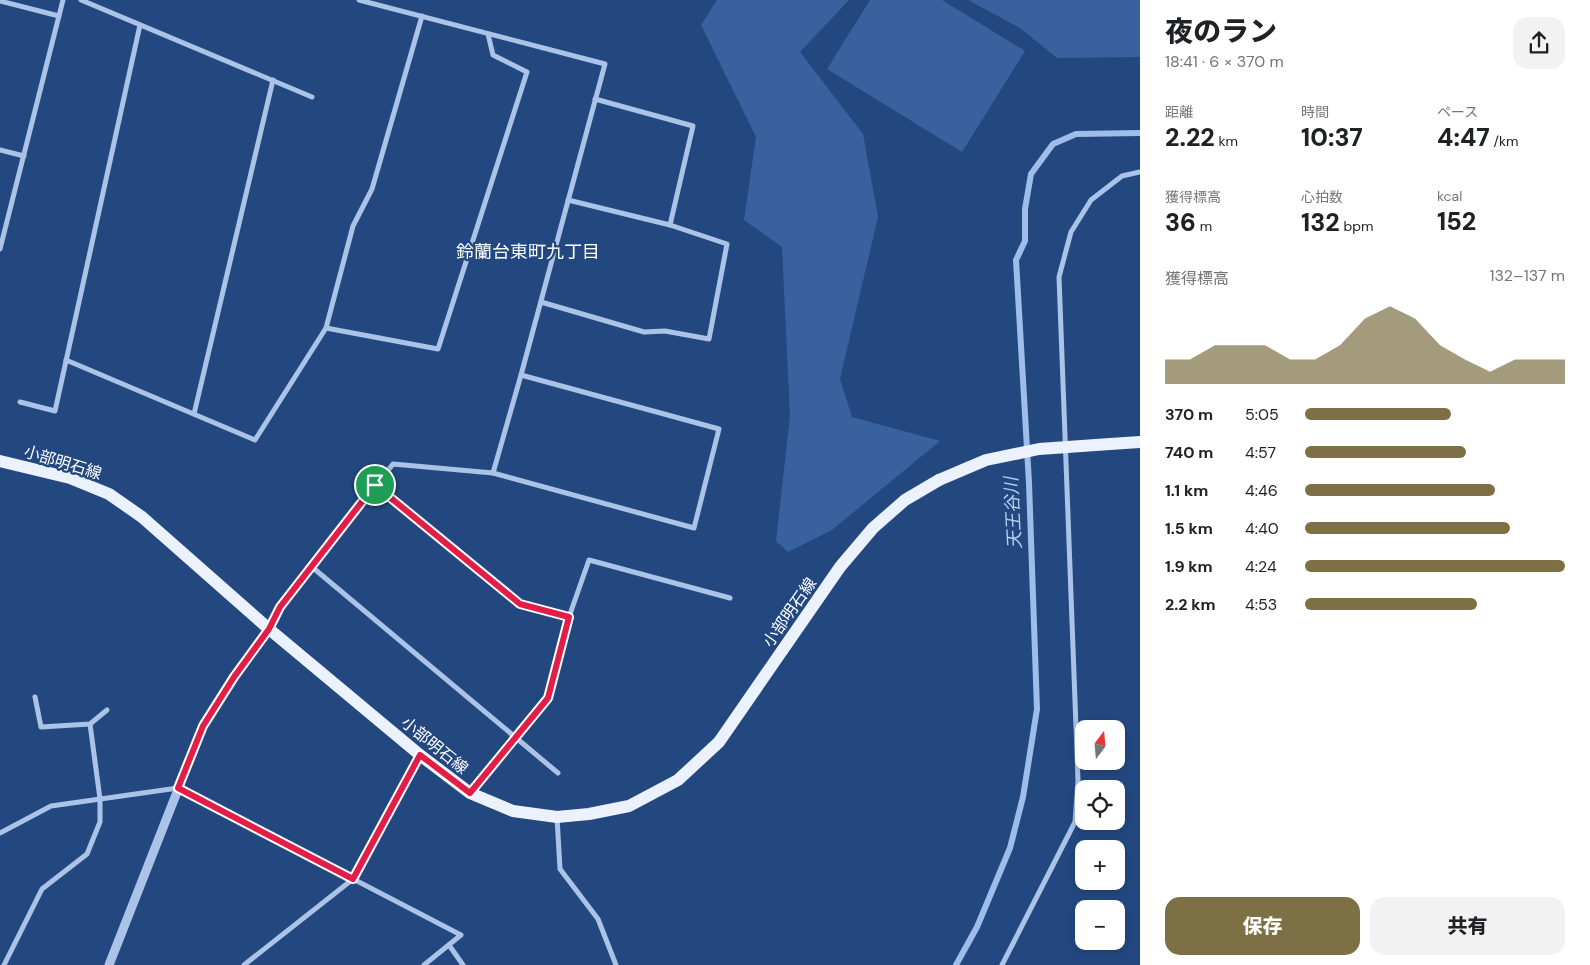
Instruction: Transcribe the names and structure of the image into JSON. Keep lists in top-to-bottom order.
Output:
{
  "streets": {
    "main road": ["小部明石線"]
  },
  "districts": ["鈴蘭台東町九丁目"],
  "water": ["天王谷川"],
  "north": "top",
  "page": {
    "heading": ["夜のラン", "18:41 · 6 × 370 m"],
    "stats": [
      ["距離", "2.22 km"],
      ["時間", "10:37"],
      ["ペース", "4:47 /km"],
      ["獲得標高", "36 m"],
      ["心拍数", "132 bpm"],
      ["kcal", "152"]
    ],
    "chart": ["獲得標高", "132–137 m"],
    "list": [
      {
        "name": "370 m",
        "note": "5:05"
      },
      {
        "name": "740 m",
        "note": "4:57"
      },
      {
        "name": "1.1 km",
        "note": "4:46"
      },
      {
        "name": "1.5 km",
        "note": "4:40"
      },
      {
        "name": "1.9 km",
        "note": "4:24"
      },
      {
        "name": "2.2 km",
        "note": "4:53"
      }
    ],
    "map_buttons": ["+", "−"],
    "buttons": ["保存", "共有"]
  }
}
